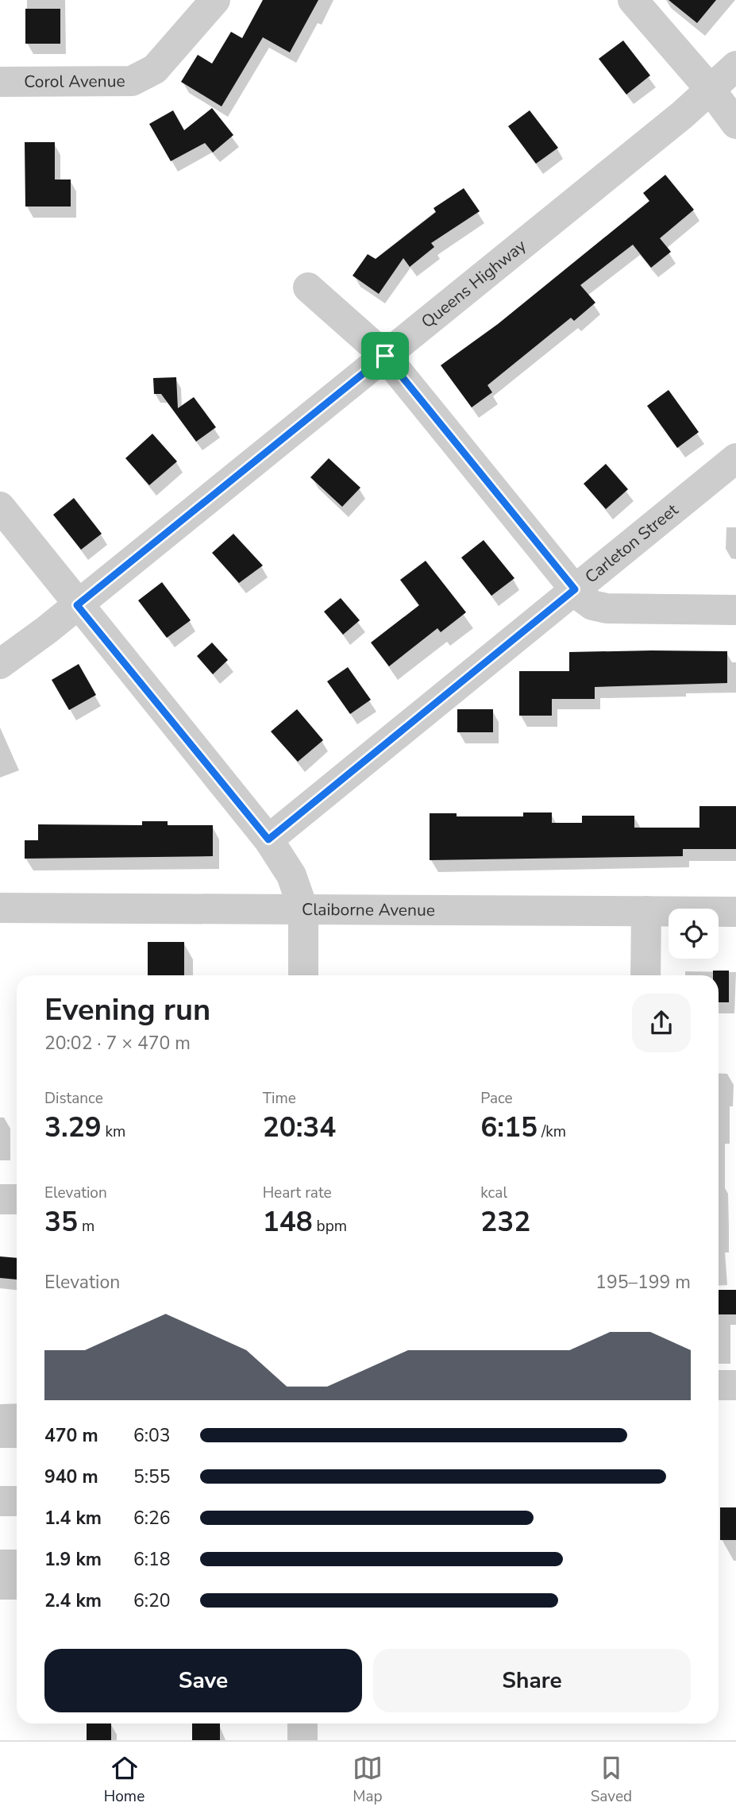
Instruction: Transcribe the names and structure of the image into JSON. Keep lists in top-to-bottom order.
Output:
{
  "streets": {
    "street": [
      "Corol Avenue",
      "Queens Highway",
      "Carleton Street",
      "Claiborne Avenue"
    ]
  },
  "page": {
    "heading": ["Evening run", "20:02 · 7 × 470 m"],
    "stats": [
      ["Distance", "3.29 km"],
      ["Time", "20:34"],
      ["Pace", "6:15 /km"],
      ["Elevation", "35 m"],
      ["Heart rate", "148 bpm"],
      ["kcal", "232"]
    ],
    "chart": ["Elevation", "195–199 m"],
    "list": [
      {
        "name": "470 m",
        "note": "6:03"
      },
      {
        "name": "940 m",
        "note": "5:55"
      },
      {
        "name": "1.4 km",
        "note": "6:26"
      },
      {
        "name": "1.9 km",
        "note": "6:18"
      },
      {
        "name": "2.4 km",
        "note": "6:20"
      }
    ],
    "buttons": ["Save", "Share"],
    "tabs": ["Home", "Map", "Saved"]
  }
}
